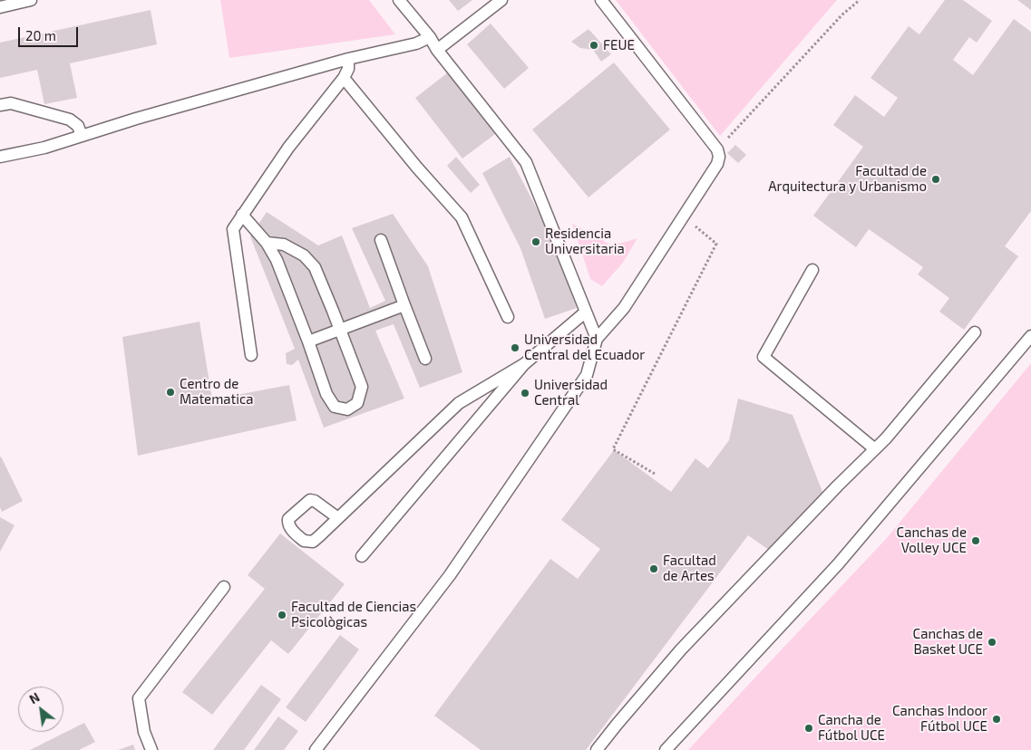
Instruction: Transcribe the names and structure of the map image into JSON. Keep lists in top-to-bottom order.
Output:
{
  "places": [
    "FEUE",
    "Facultad de Arquitectura y Urbanismo",
    "Residencia Universitaria",
    "Universidad Central del Ecuador",
    "Centro de Matematica",
    "Universidad Central",
    "Canchas de Volley UCE",
    "Facultad de Artes",
    "Facultad de Ciencias Psicològicas",
    "Canchas de Basket UCE",
    "Canchas Indoor Fútbol UCE",
    "Cancha de Fútbol UCE"
  ],
  "scale_bar": "20 m",
  "north": "top left"
}
